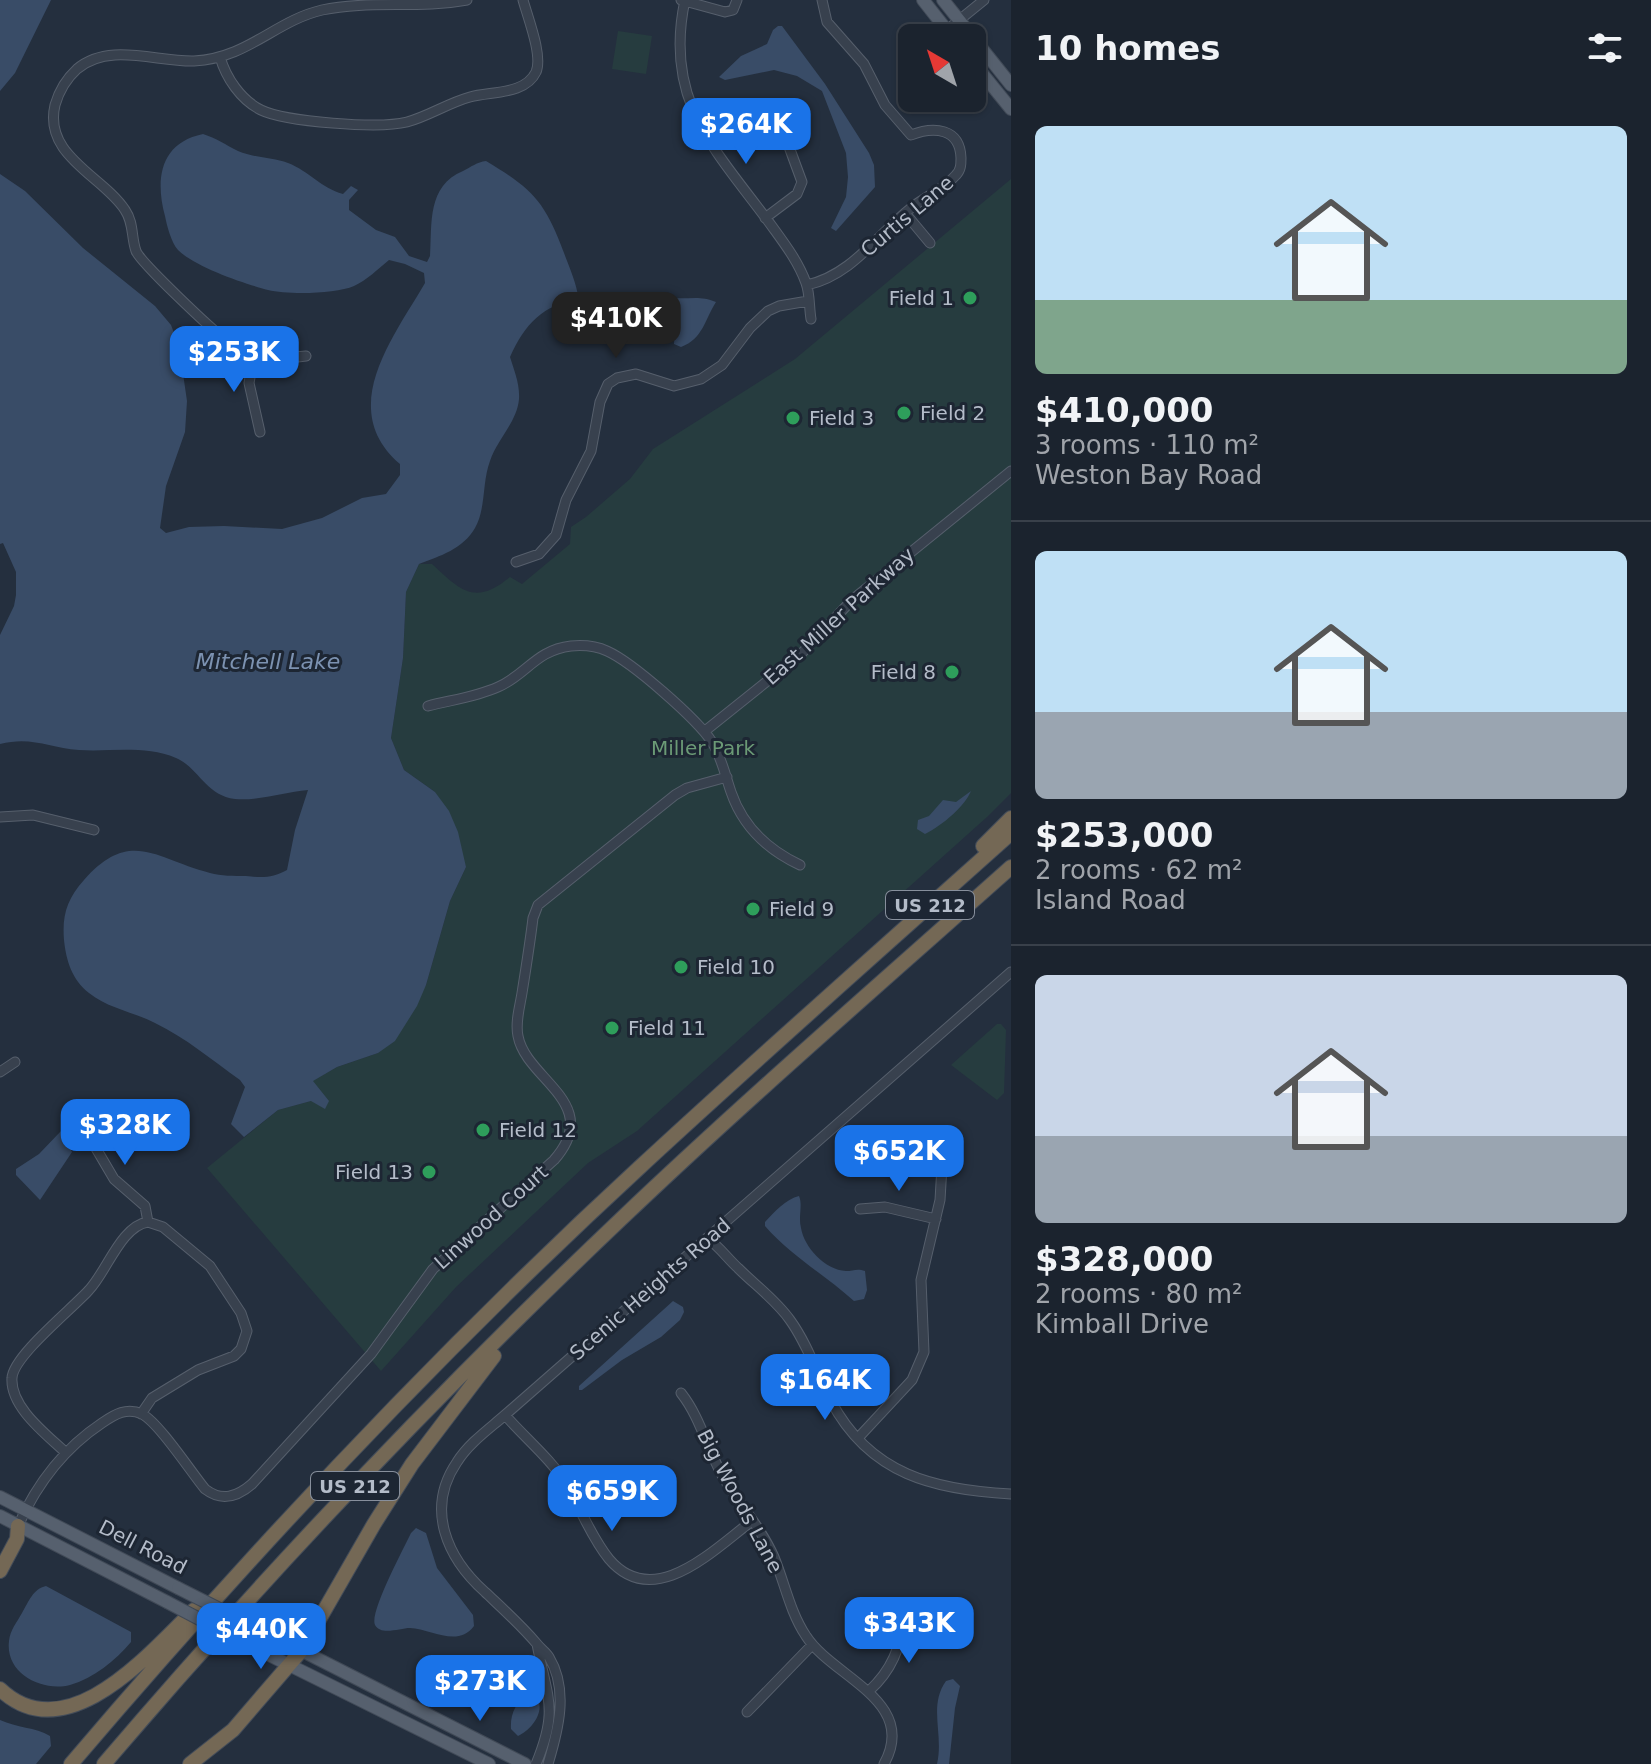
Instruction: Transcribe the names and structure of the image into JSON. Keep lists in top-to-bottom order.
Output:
{
  "streets": {
    "highway": ["US 212"],
    "main road": ["Dell Road"],
    "street": [
      "Curtis Lane",
      "East Miller Parkway",
      "Linwood Court",
      "Scenic Heights Road",
      "Big Woods Lane"
    ]
  },
  "water": ["Mitchell Lake"],
  "parks": ["Miller Park"],
  "places": [
    "Field 1",
    "Field 2",
    "Field 3",
    "Field 8",
    "Field 9",
    "Field 10",
    "Field 11",
    "Field 12",
    "Field 13"
  ],
  "north": "top left",
  "page": {
    "heading": "10 homes",
    "list": [
      {
        "name": "$410,000",
        "note": "3 rooms · 110 m² · Weston Bay Road"
      },
      {
        "name": "$253,000",
        "note": "2 rooms · 62 m² · Island Road"
      },
      {
        "name": "$328,000",
        "note": "2 rooms · 80 m² · Kimball Drive"
      }
    ],
    "price": [
      "$264K",
      "$410K",
      "$253K",
      "$328K",
      "$652K",
      "$164K",
      "$659K",
      "$343K",
      "$440K",
      "$273K"
    ]
  }
}
